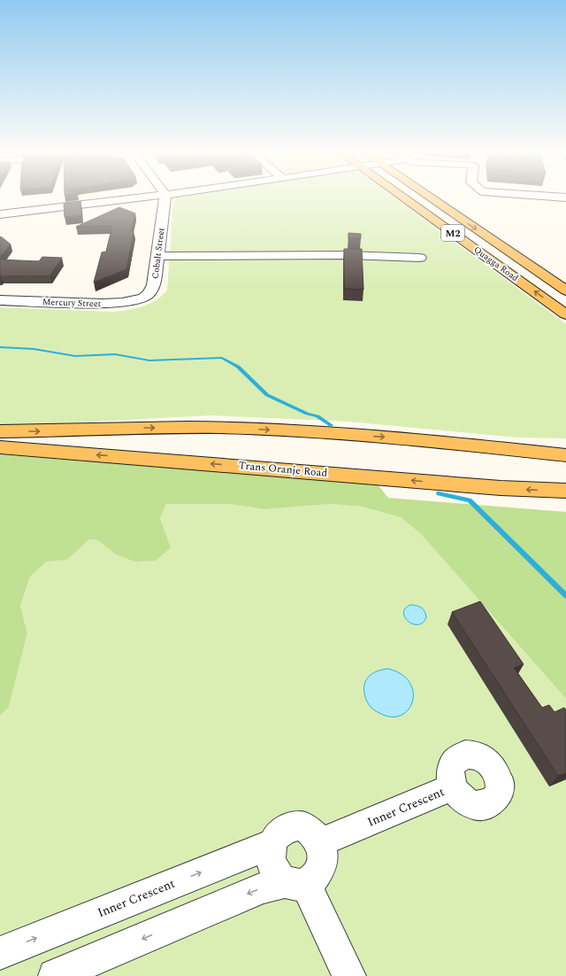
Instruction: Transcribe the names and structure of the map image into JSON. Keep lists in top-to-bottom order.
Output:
{
  "streets": {
    "main road": ["M2", "Quagga Road", "Trans Oranje Road"],
    "street": ["Cobalt Street", "Mercury Street", "Inner Crescent"]
  },
  "crossings": [
    ["Cobalt Street", "Mercury Street"]
  ]
}
